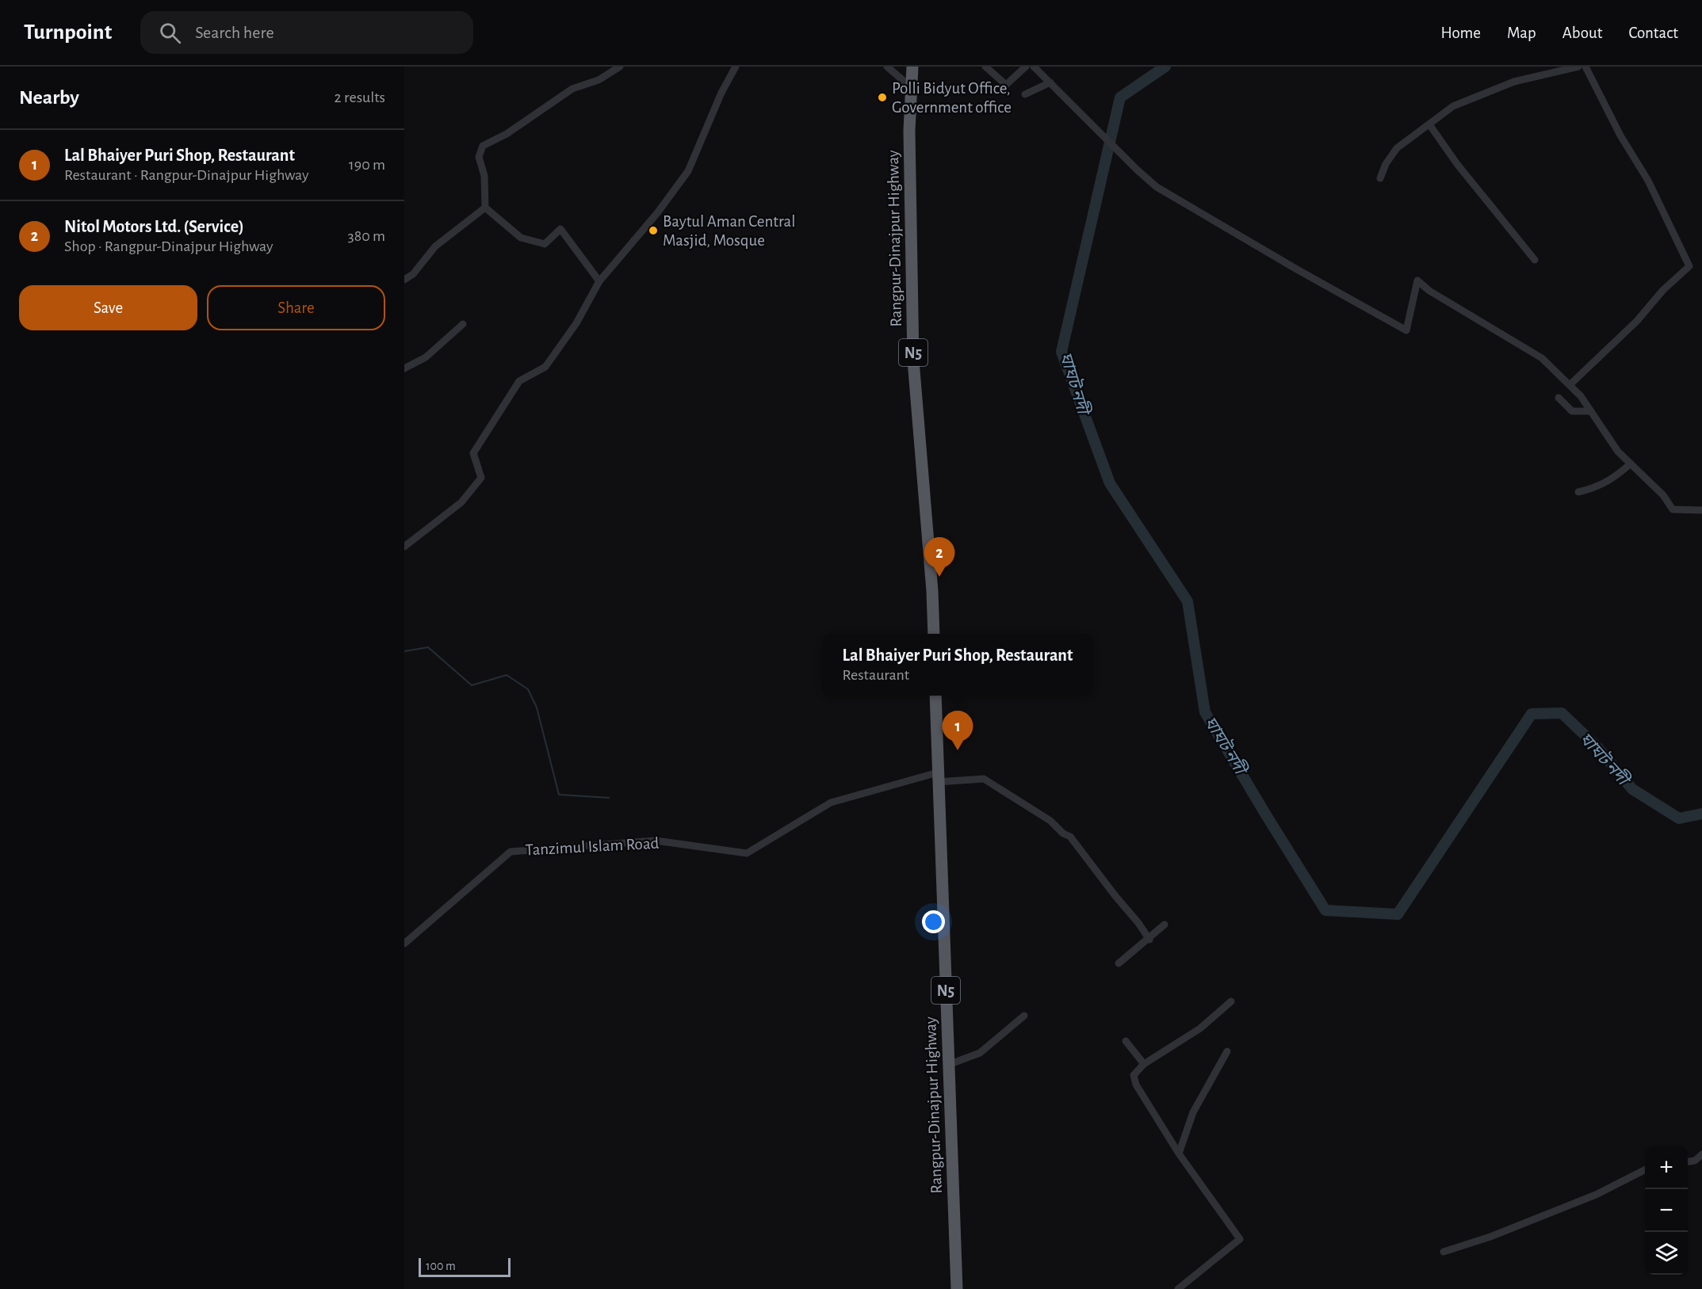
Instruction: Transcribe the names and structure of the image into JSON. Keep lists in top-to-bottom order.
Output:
{
  "streets": {
    "highway": ["Rangpur-Dinajpur Highway", "N5"],
    "street": ["Tanzimul Islam Road"]
  },
  "crossings": [
    ["Rangpur-Dinajpur Highway", "Tanzimul Islam Road"]
  ],
  "water": ["ঘাঘট নদী"],
  "places": ["Polli Bidyut Office, Government office", "Baytul Aman Central Masjid, Mosque"],
  "scale_bar": "100 m",
  "page": {
    "header": "Turnpoint",
    "search": "Search here",
    "nav": [
      "Home",
      "Map",
      "About",
      "Contact"
    ],
    "heading": ["Nearby", "2 results"],
    "list": [
      {
        "mark": "1",
        "name": "Lal Bhaiyer Puri Shop, Restaurant",
        "note": "Restaurant · Rangpur-Dinajpur Highway",
        "value": "190 m"
      },
      {
        "mark": "2",
        "name": "Nitol Motors Ltd. (Service)",
        "note": "Shop · Rangpur-Dinajpur Highway",
        "value": "380 m"
      }
    ],
    "buttons": ["Save", "Share"],
    "pins": ["2", "1"],
    "popup": ["Lal Bhaiyer Puri Shop, Restaurant", "Restaurant"],
    "map_buttons": ["+", "−"],
    "scale": "100 m"
  }
}
